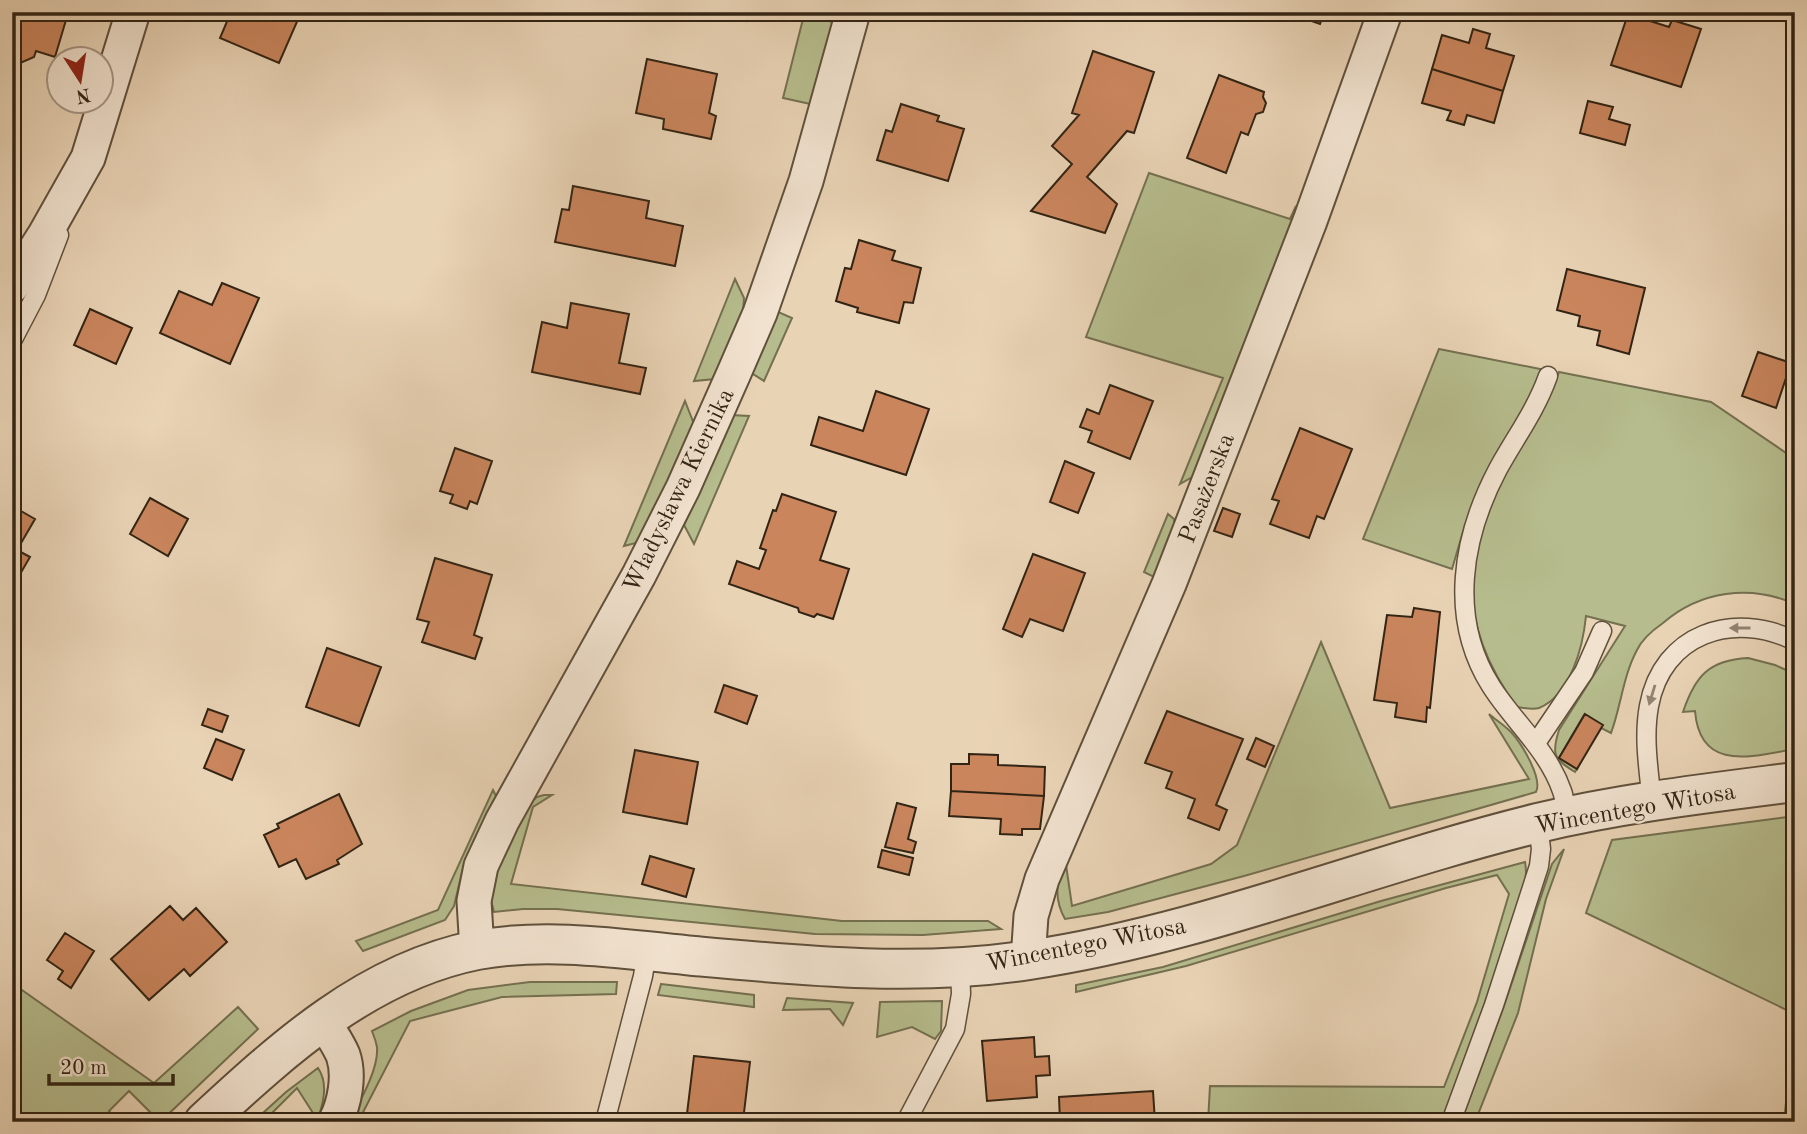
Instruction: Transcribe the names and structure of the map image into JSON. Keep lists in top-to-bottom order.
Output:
{
  "streets": {
    "street": ["Pasażerska", "Władysława Kiernika", "Wincentego Witosa"]
  },
  "crossings": [
    ["Pasażerska", "Wincentego Witosa"],
    ["Władysława Kiernika", "Wincentego Witosa"]
  ],
  "scale_bar": "20 m",
  "north": "bottom"
}
